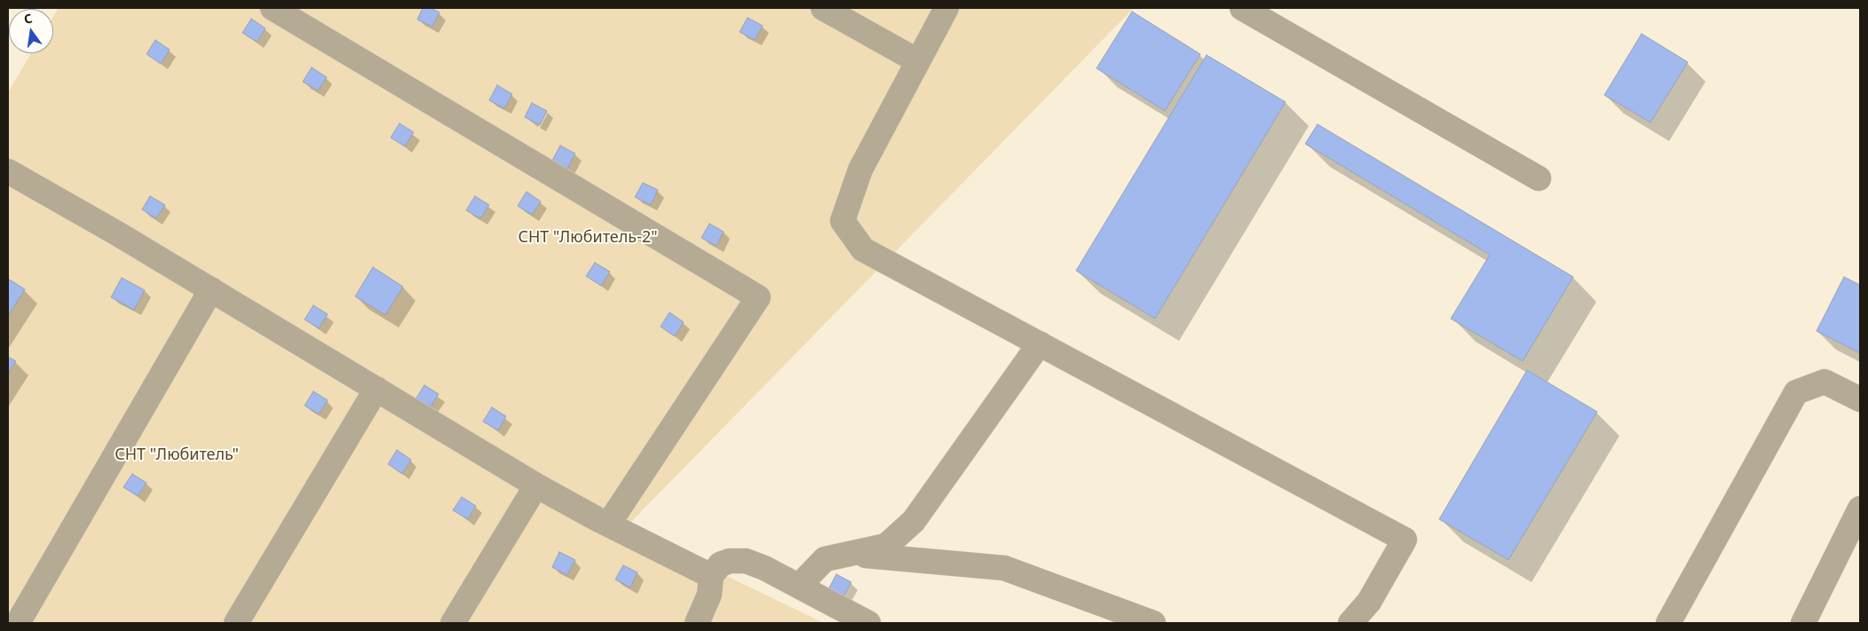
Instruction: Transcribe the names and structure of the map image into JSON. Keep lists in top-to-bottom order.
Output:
{
  "parks": ["СНТ \"Любитель-2\"", "СНТ \"Любитель\""],
  "north": "top"
}
